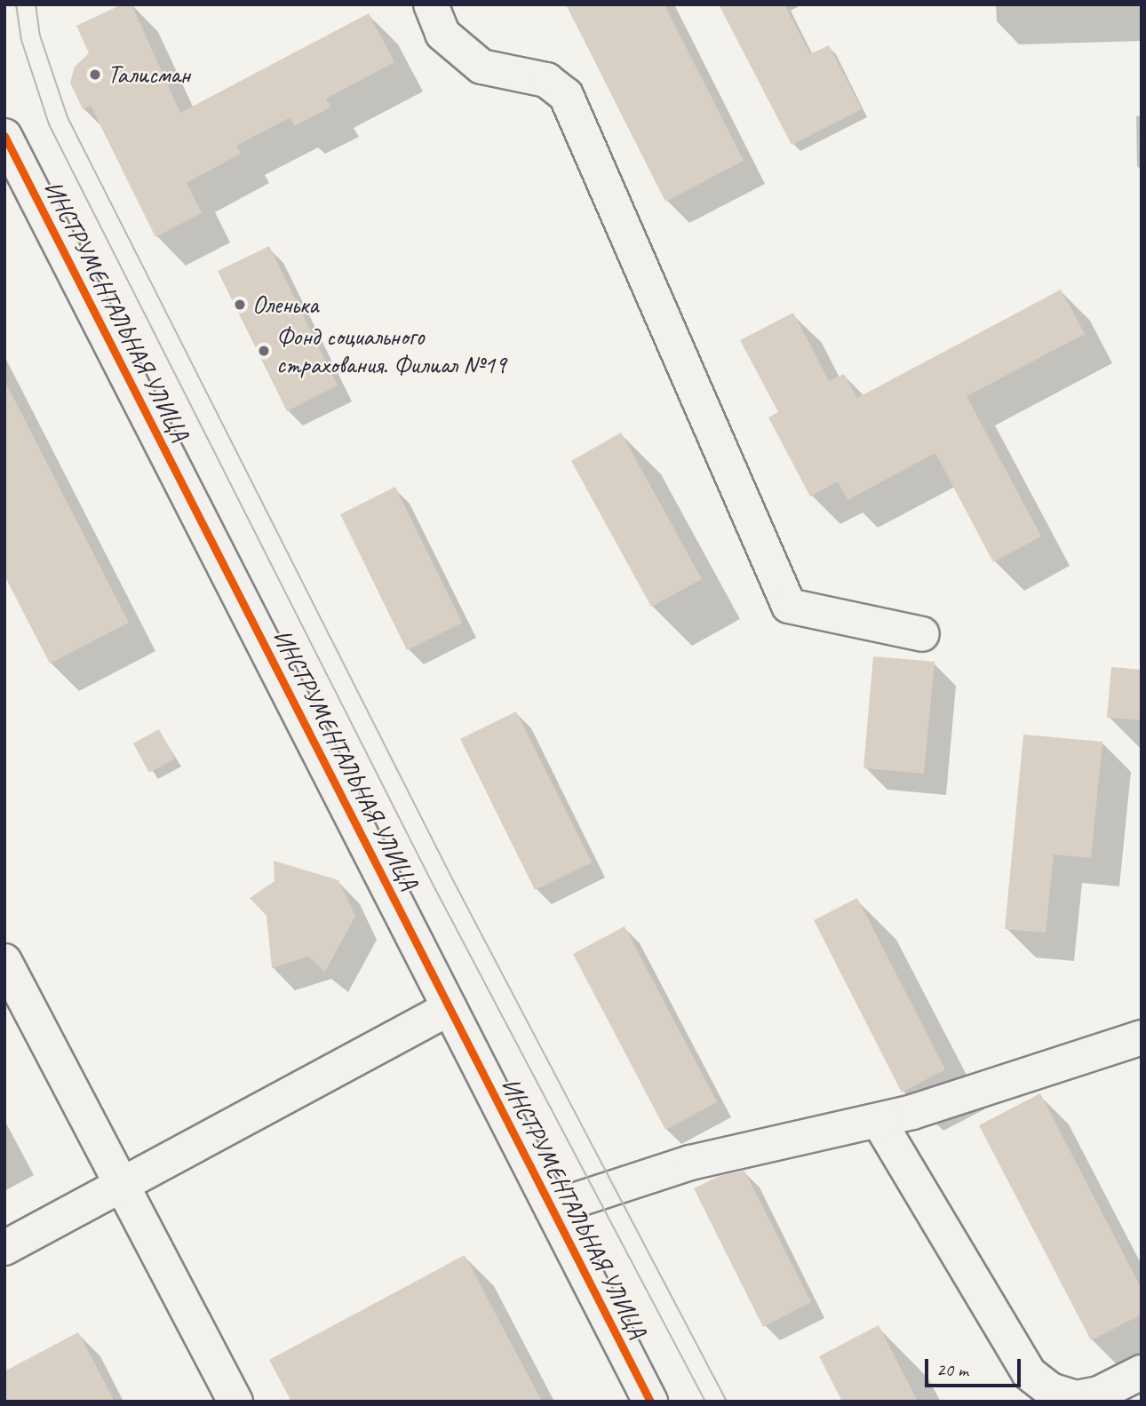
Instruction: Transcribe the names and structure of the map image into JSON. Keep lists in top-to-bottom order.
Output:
{
  "streets": {
    "street": ["ИНСТРУМЕНТАЛЬНАЯ УЛИЦА"]
  },
  "places": ["Талисман", "Оленька", "Фонд социального страхования. Филиал №19"],
  "scale_bar": "20 m"
}
